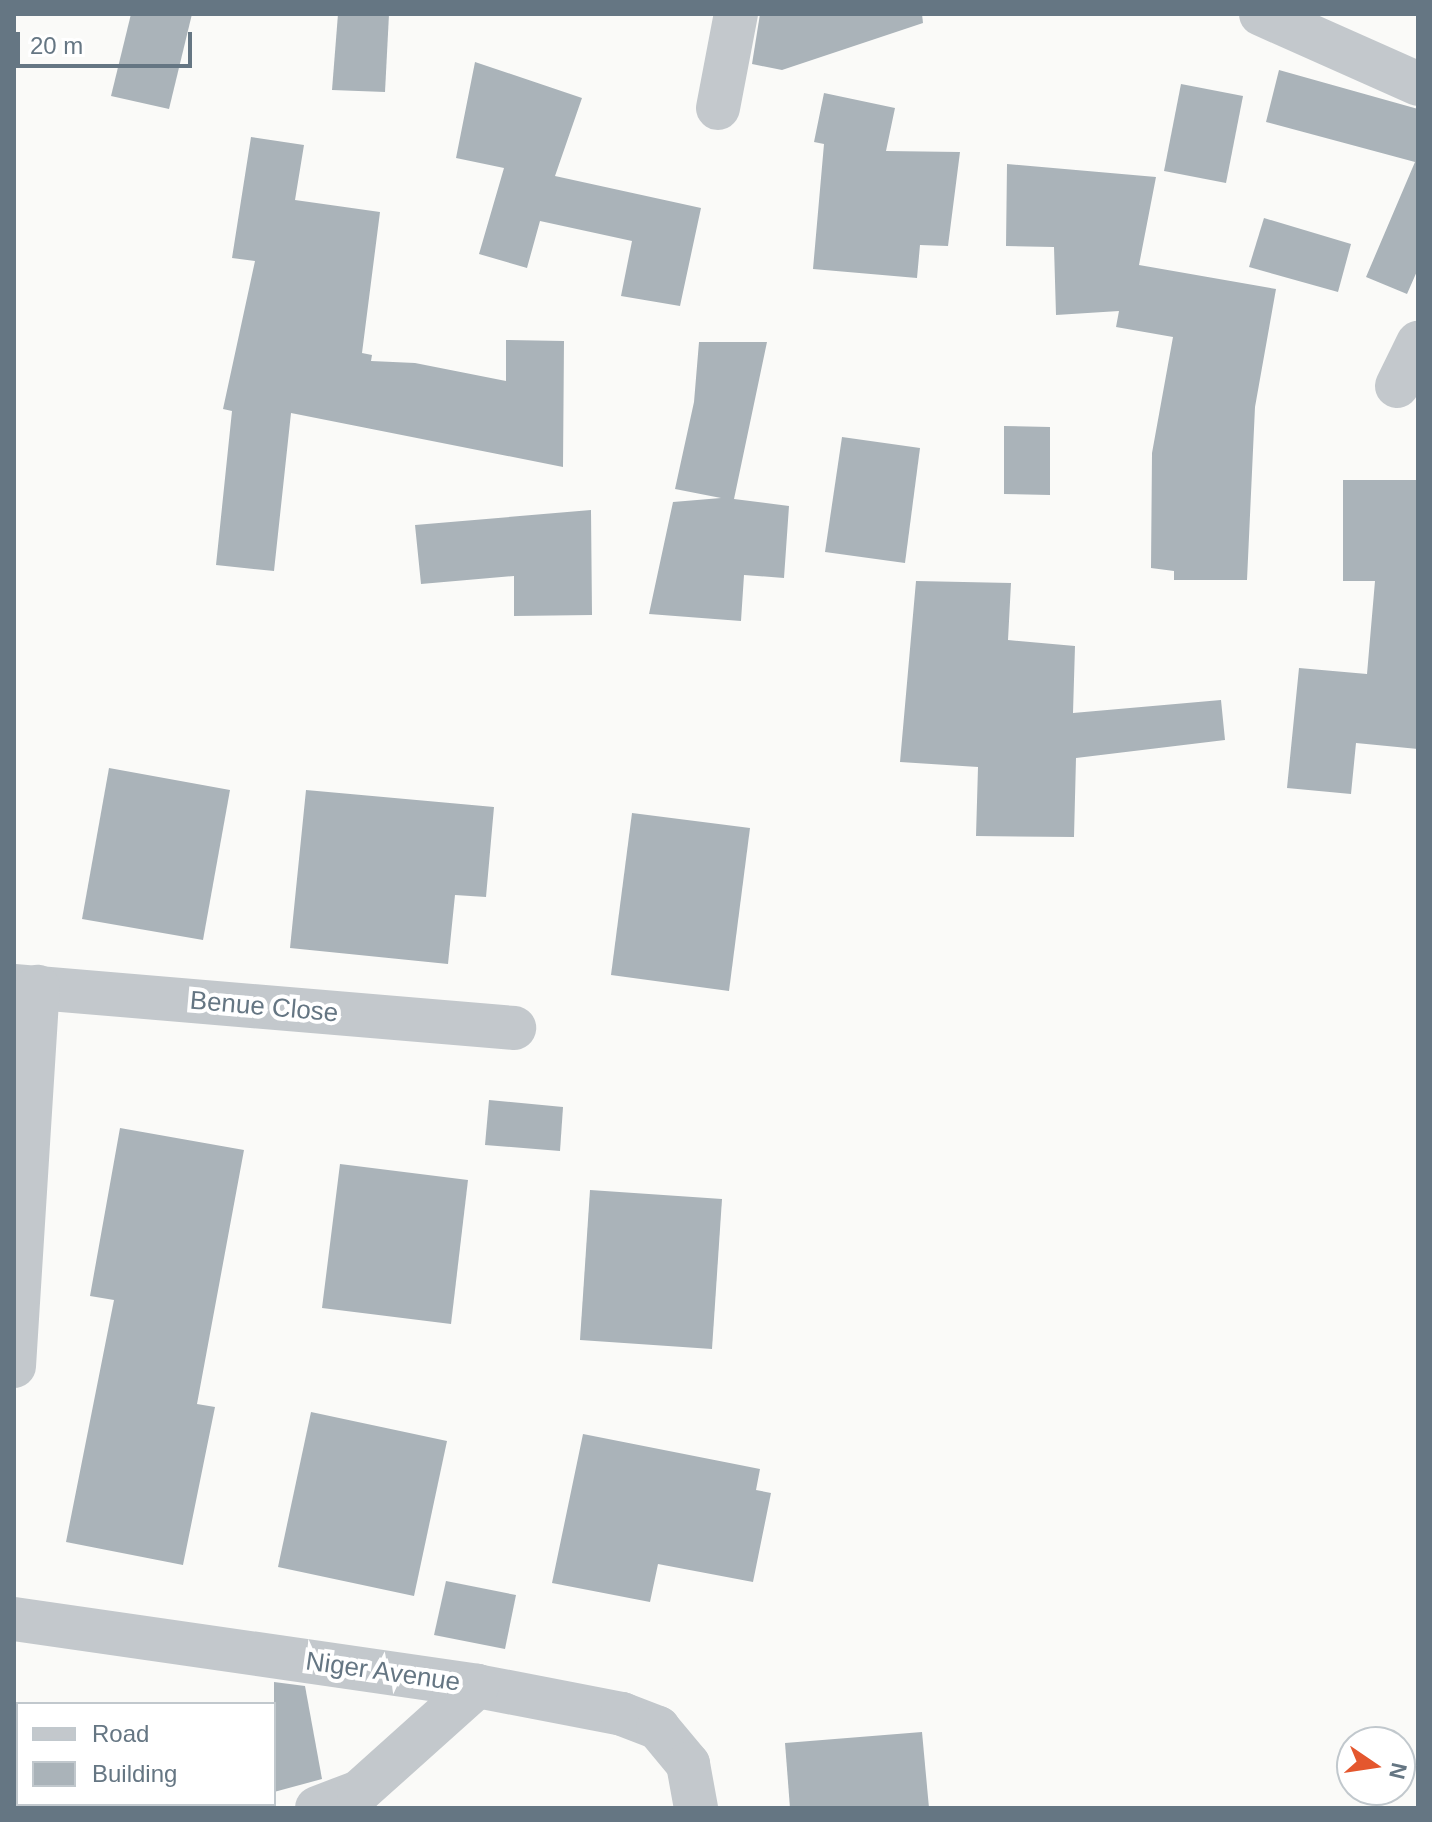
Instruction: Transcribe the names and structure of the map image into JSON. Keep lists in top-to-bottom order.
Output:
{
  "streets": {
    "street": ["Benue Close", "Niger Avenue"]
  },
  "legend": ["Road", "Building"],
  "scale_bar": "20 m",
  "north": "right"
}
